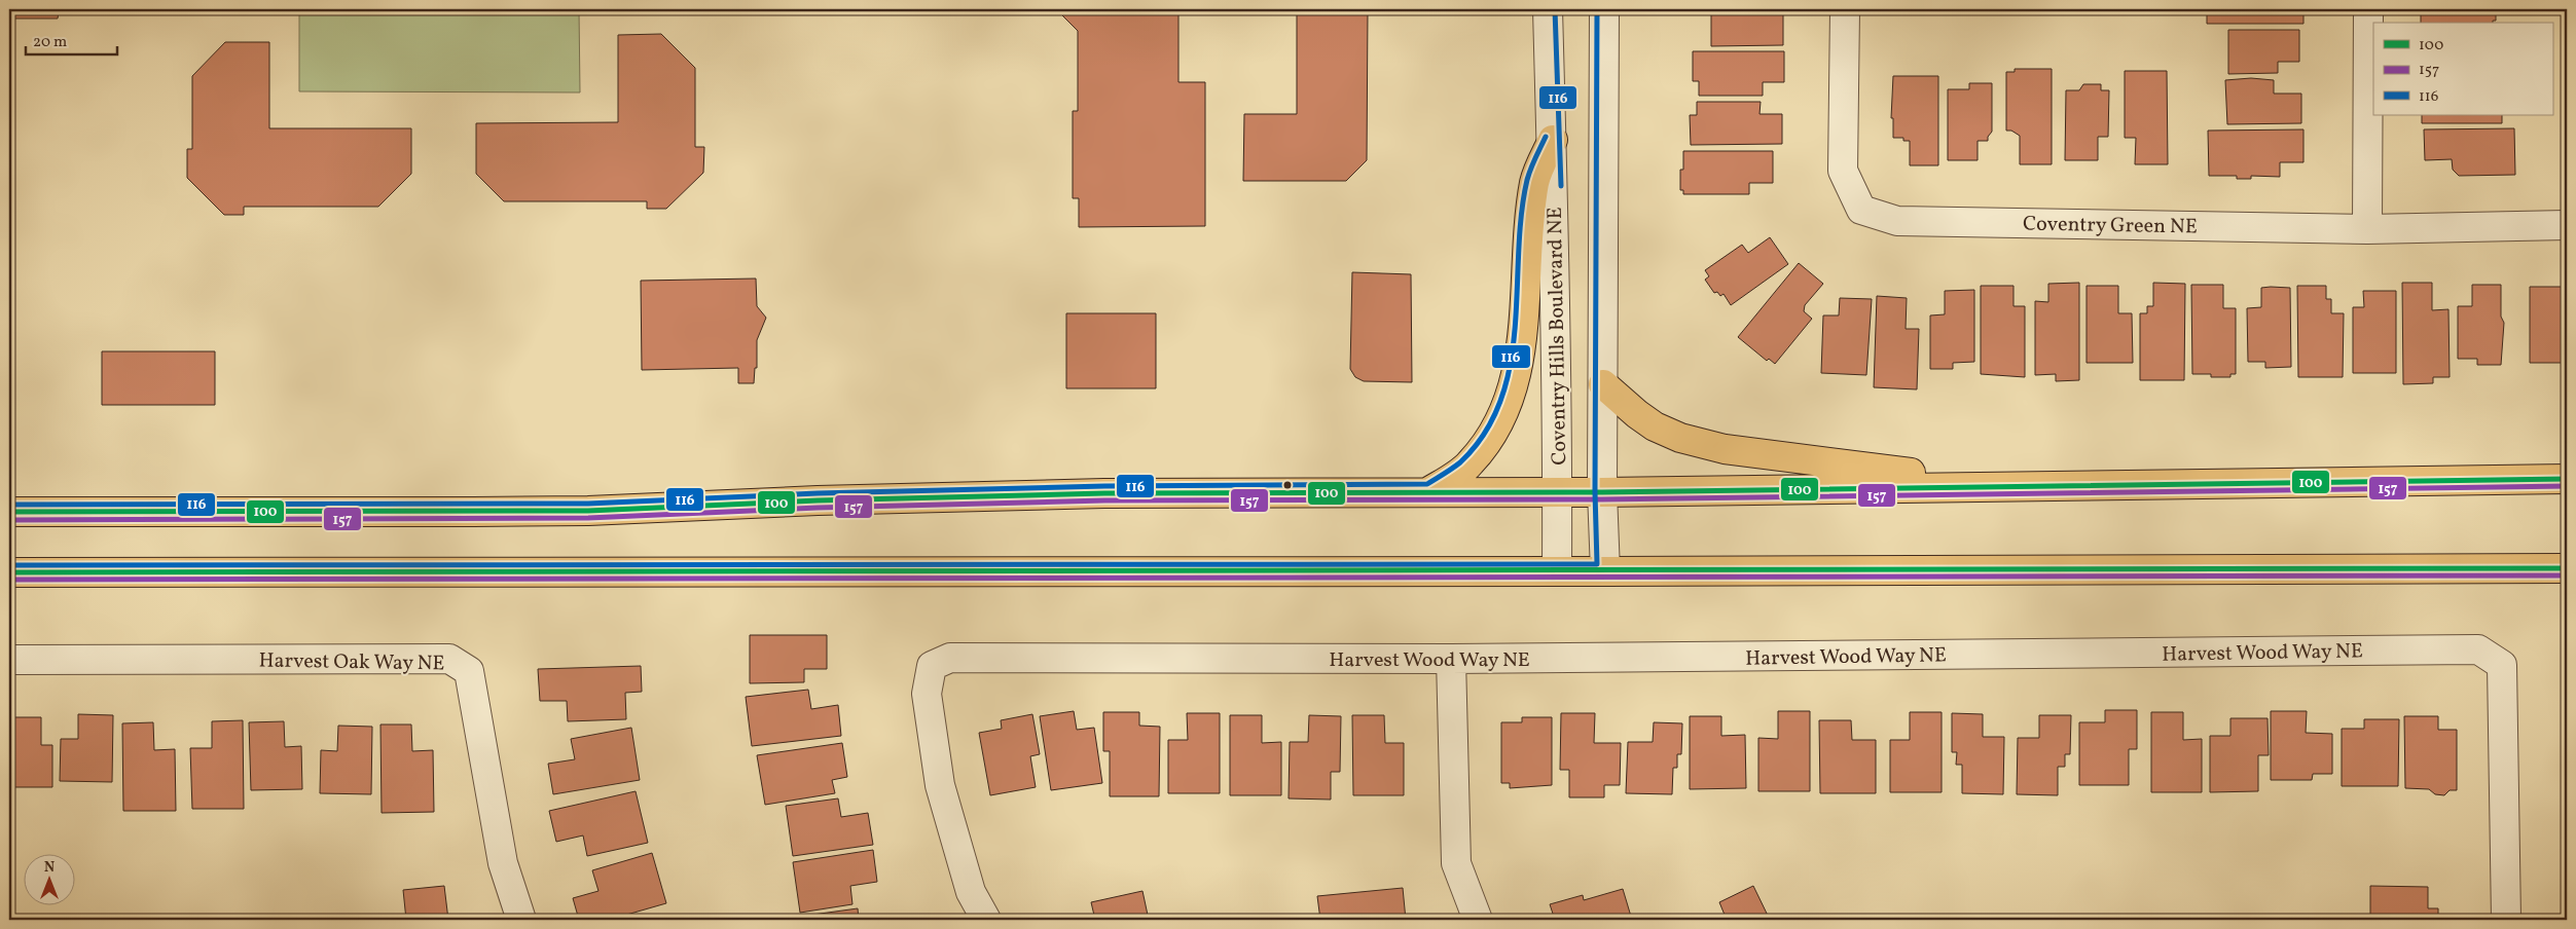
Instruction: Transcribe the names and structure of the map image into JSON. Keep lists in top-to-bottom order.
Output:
{
  "streets": {
    "street": [
      "Coventry Green NE",
      "Coventry Hills Boulevard NE",
      "Harvest Wood Way NE",
      "Harvest Oak Way NE"
    ]
  },
  "lines": ["transit line 116", "transit line 100", "transit line 157"],
  "legend": ["100", "157", "116"],
  "scale_bar": "20 m",
  "north": "top"
}
